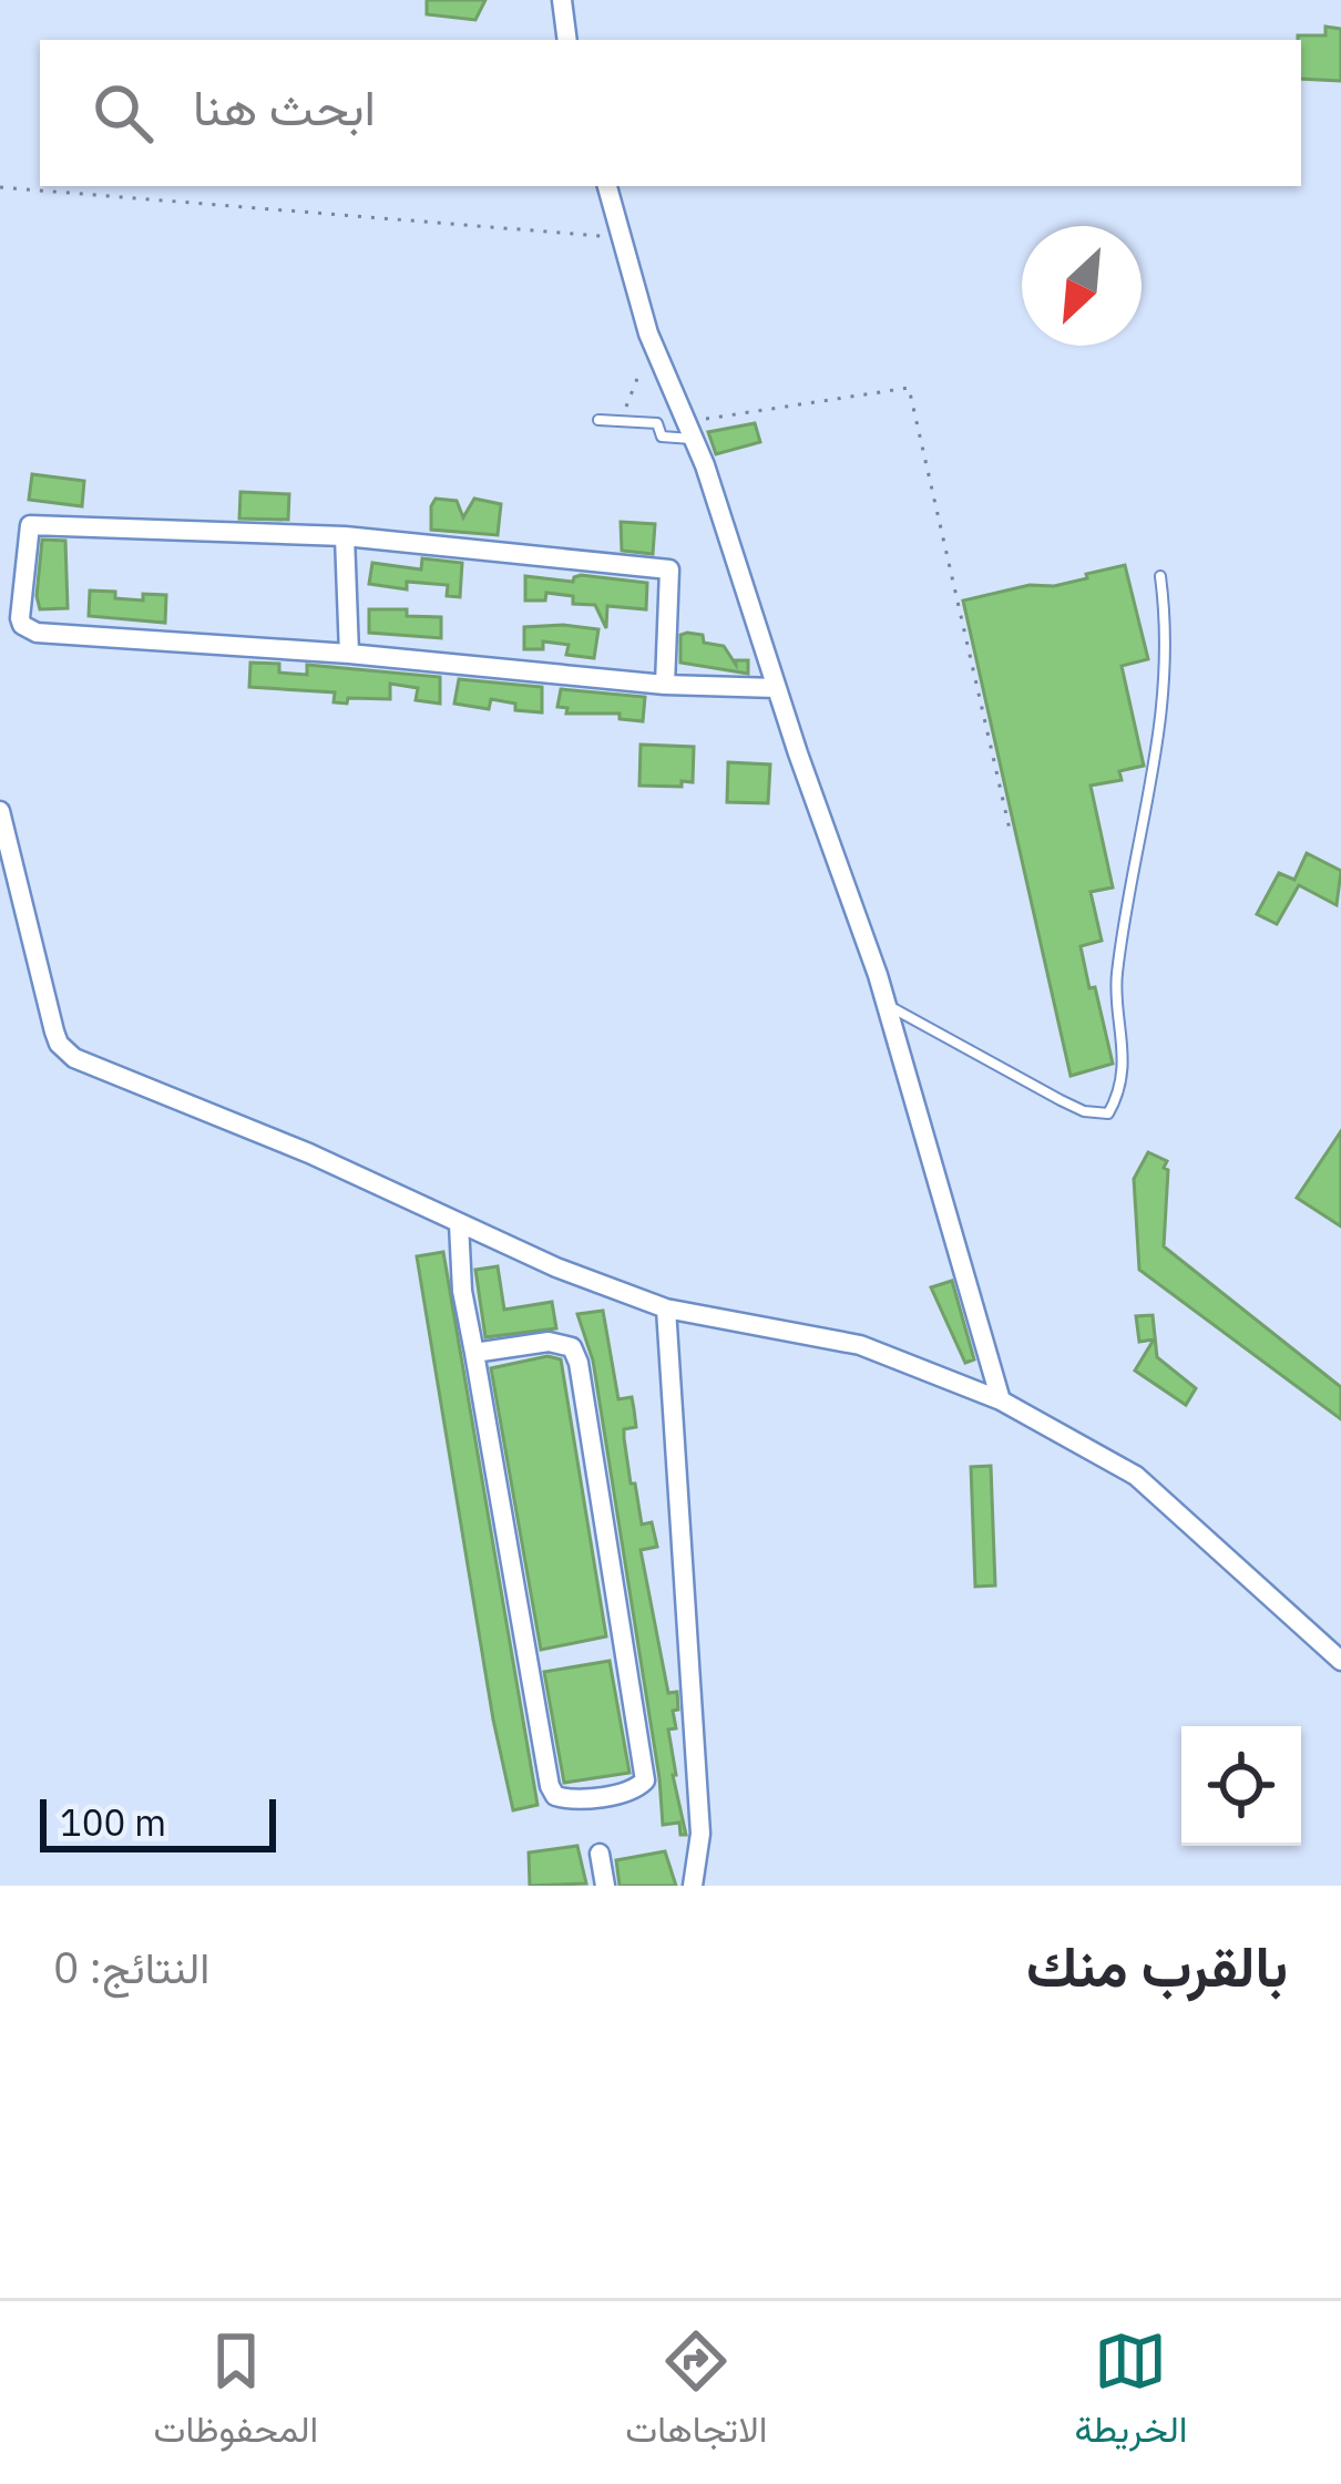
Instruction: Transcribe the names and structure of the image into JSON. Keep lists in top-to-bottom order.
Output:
{
  "scale_bar": "100 m",
  "north": "bottom left",
  "page": {
    "search": "ابحث هنا",
    "scale": "100 m",
    "heading": ["بالقرب منك", "النتائج: 0"],
    "nav": ["الخريطة", "الاتجاهات", "المحفوظات"]
  }
}
